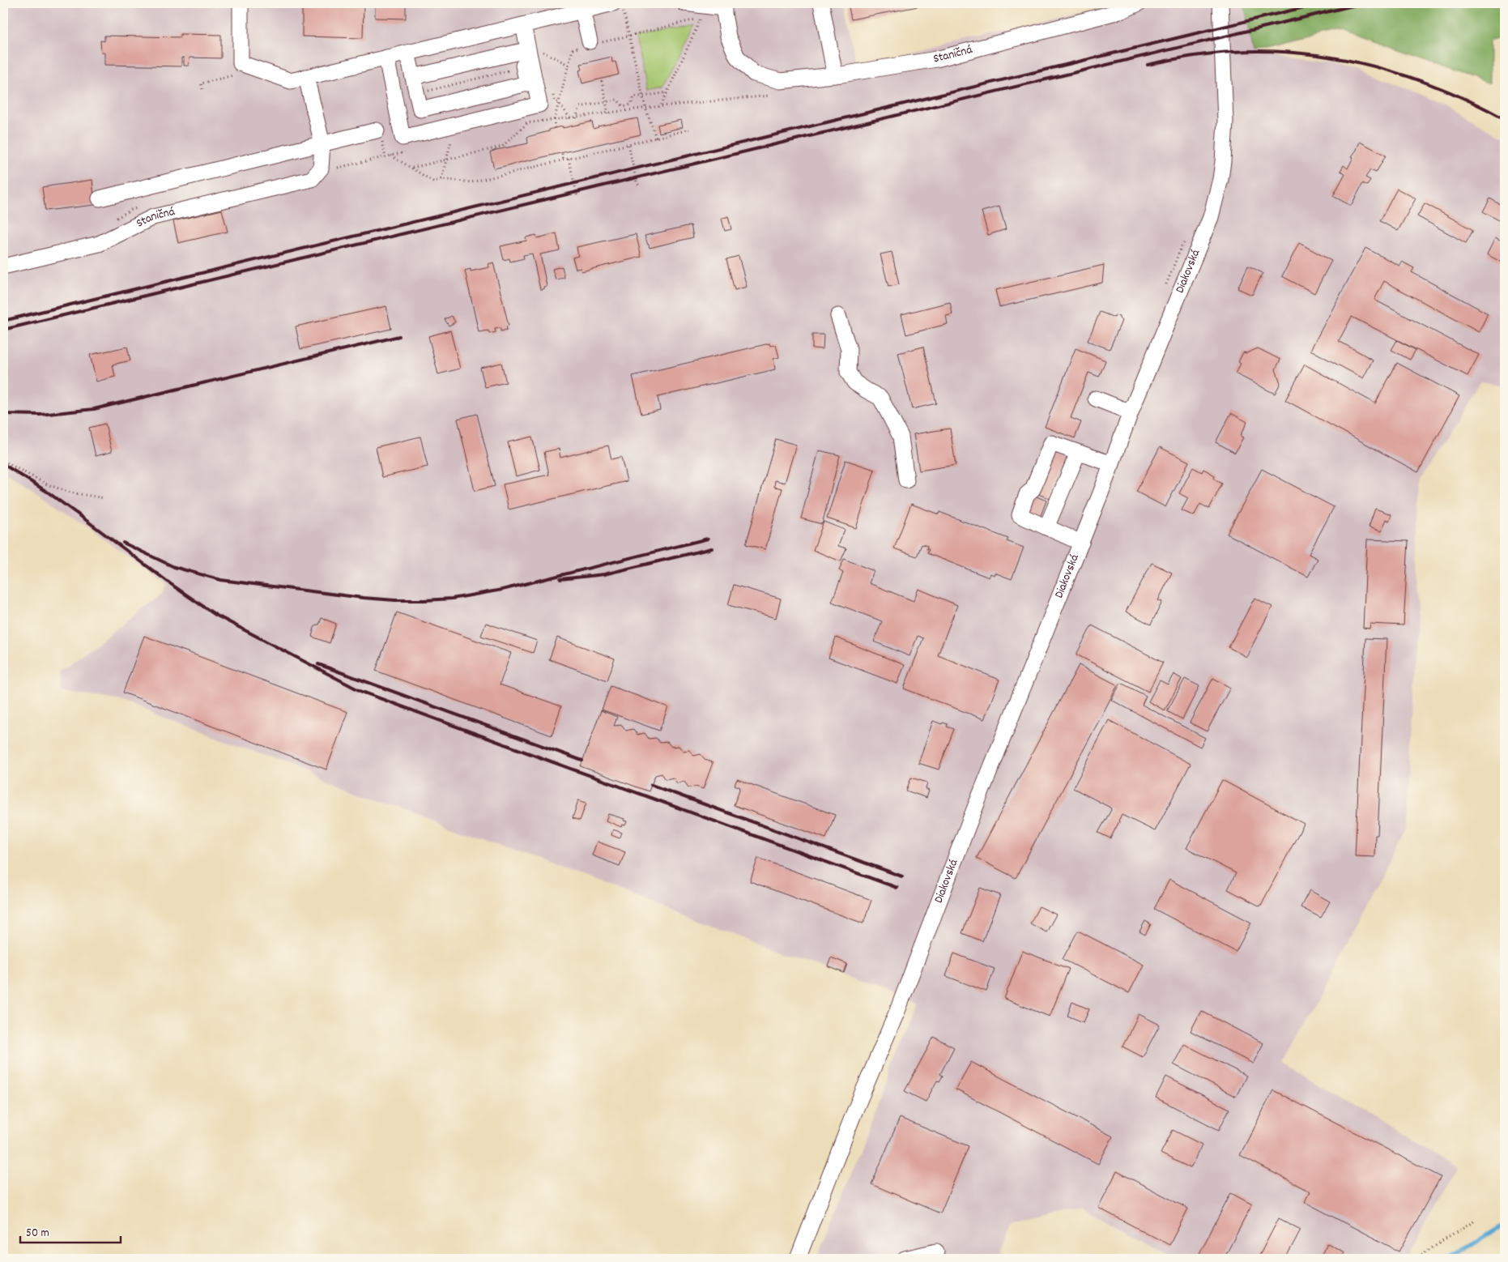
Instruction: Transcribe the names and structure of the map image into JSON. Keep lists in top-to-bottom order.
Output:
{
  "streets": {
    "street": ["Staničná", "Diakovská"]
  },
  "scale_bar": "50 m"
}
